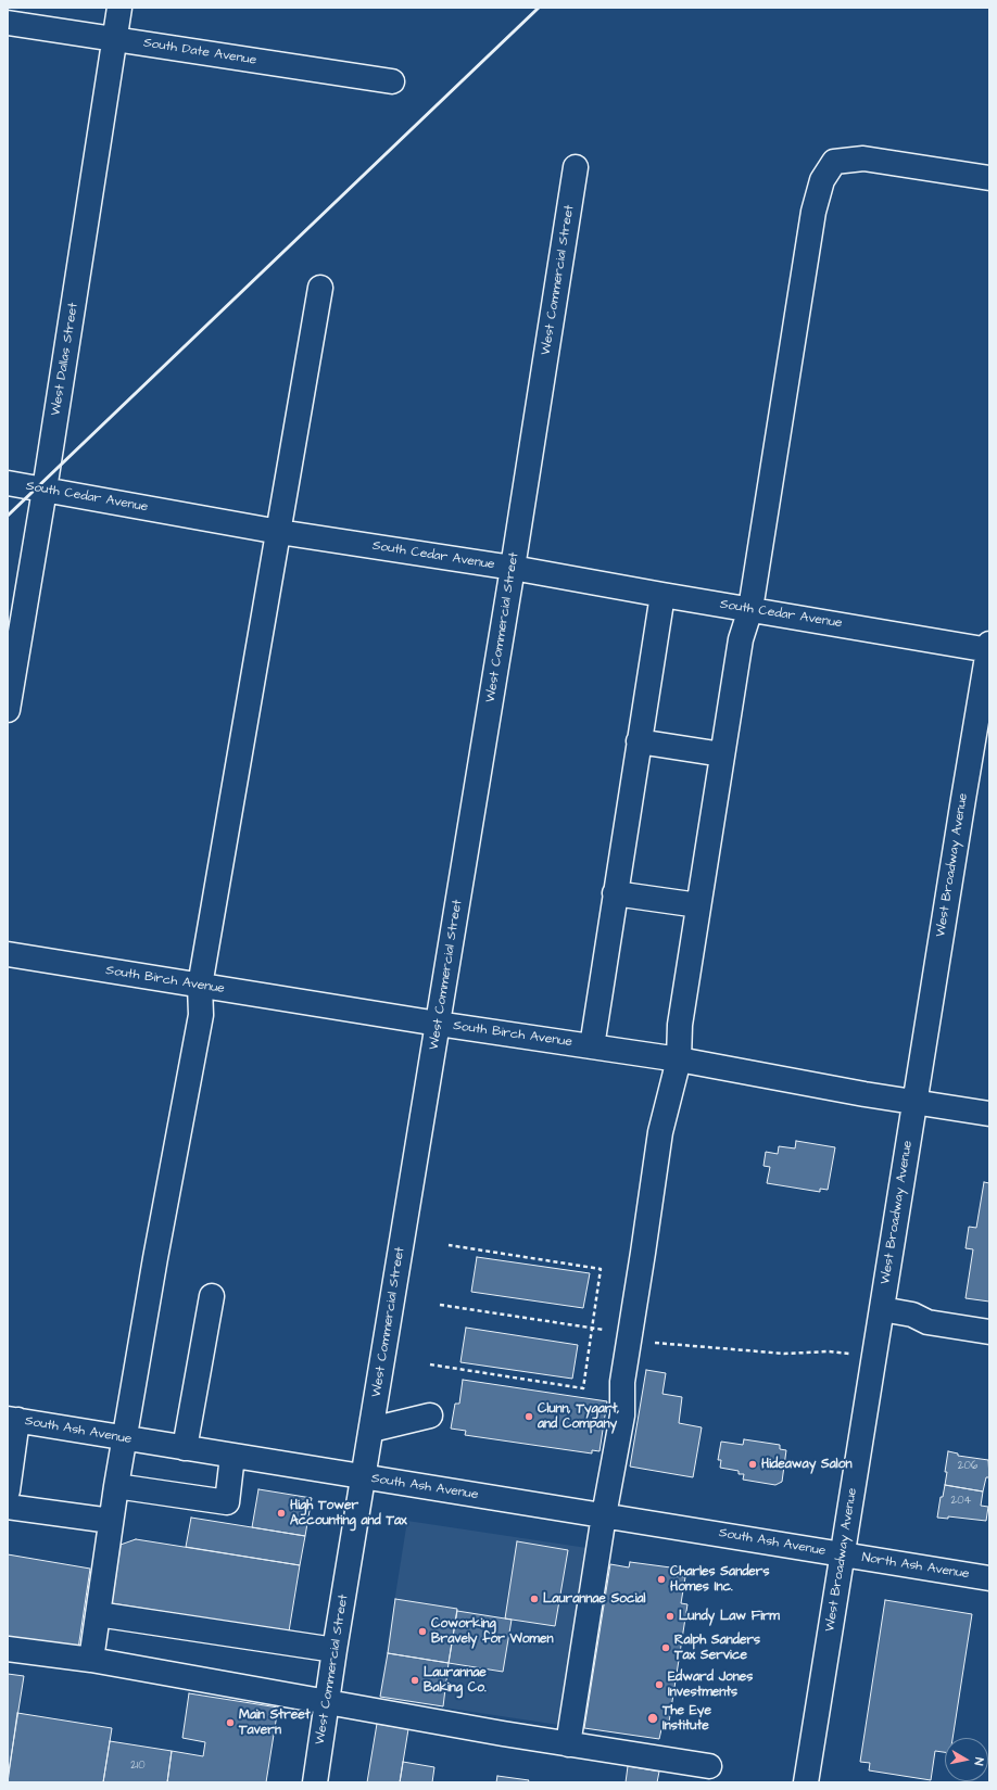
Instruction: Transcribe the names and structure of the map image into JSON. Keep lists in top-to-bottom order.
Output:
{
  "streets": {
    "street": [
      "South Date Avenue",
      "West Commercial Street",
      "West Dallas Street",
      "South Cedar Avenue",
      "West Broadway Avenue",
      "South Birch Avenue",
      "South Ash Avenue",
      "North Ash Avenue"
    ]
  },
  "crossings": [
    ["South Date Avenue", "West Dallas Street"],
    ["West Commercial Street", "South Cedar Avenue"],
    ["West Commercial Street", "South Birch Avenue"],
    ["West Commercial Street", "South Ash Avenue"],
    ["West Dallas Street", "South Cedar Avenue"],
    ["South Cedar Avenue", "West Broadway Avenue"],
    ["West Broadway Avenue", "South Birch Avenue"],
    ["West Broadway Avenue", "South Ash Avenue"],
    ["West Broadway Avenue", "North Ash Avenue"],
    ["South Ash Avenue", "North Ash Avenue"]
  ],
  "places": [
    "Clunn, Tygart, and Company",
    "Hideaway Salon",
    "High Tower Accounting and Tax",
    "Charles Sanders Homes Inc.",
    "Laurannae Social",
    "Lundy Law Firm",
    "Coworking Bravely for Women",
    "Ralph Sanders Tax Service",
    "Laurannae Baking Co.",
    "Edward Jones Investments",
    "The Eye Institute",
    "Main Street Tavern"
  ],
  "house_numbers": ["206", "204", "210"],
  "north": "right"
}
